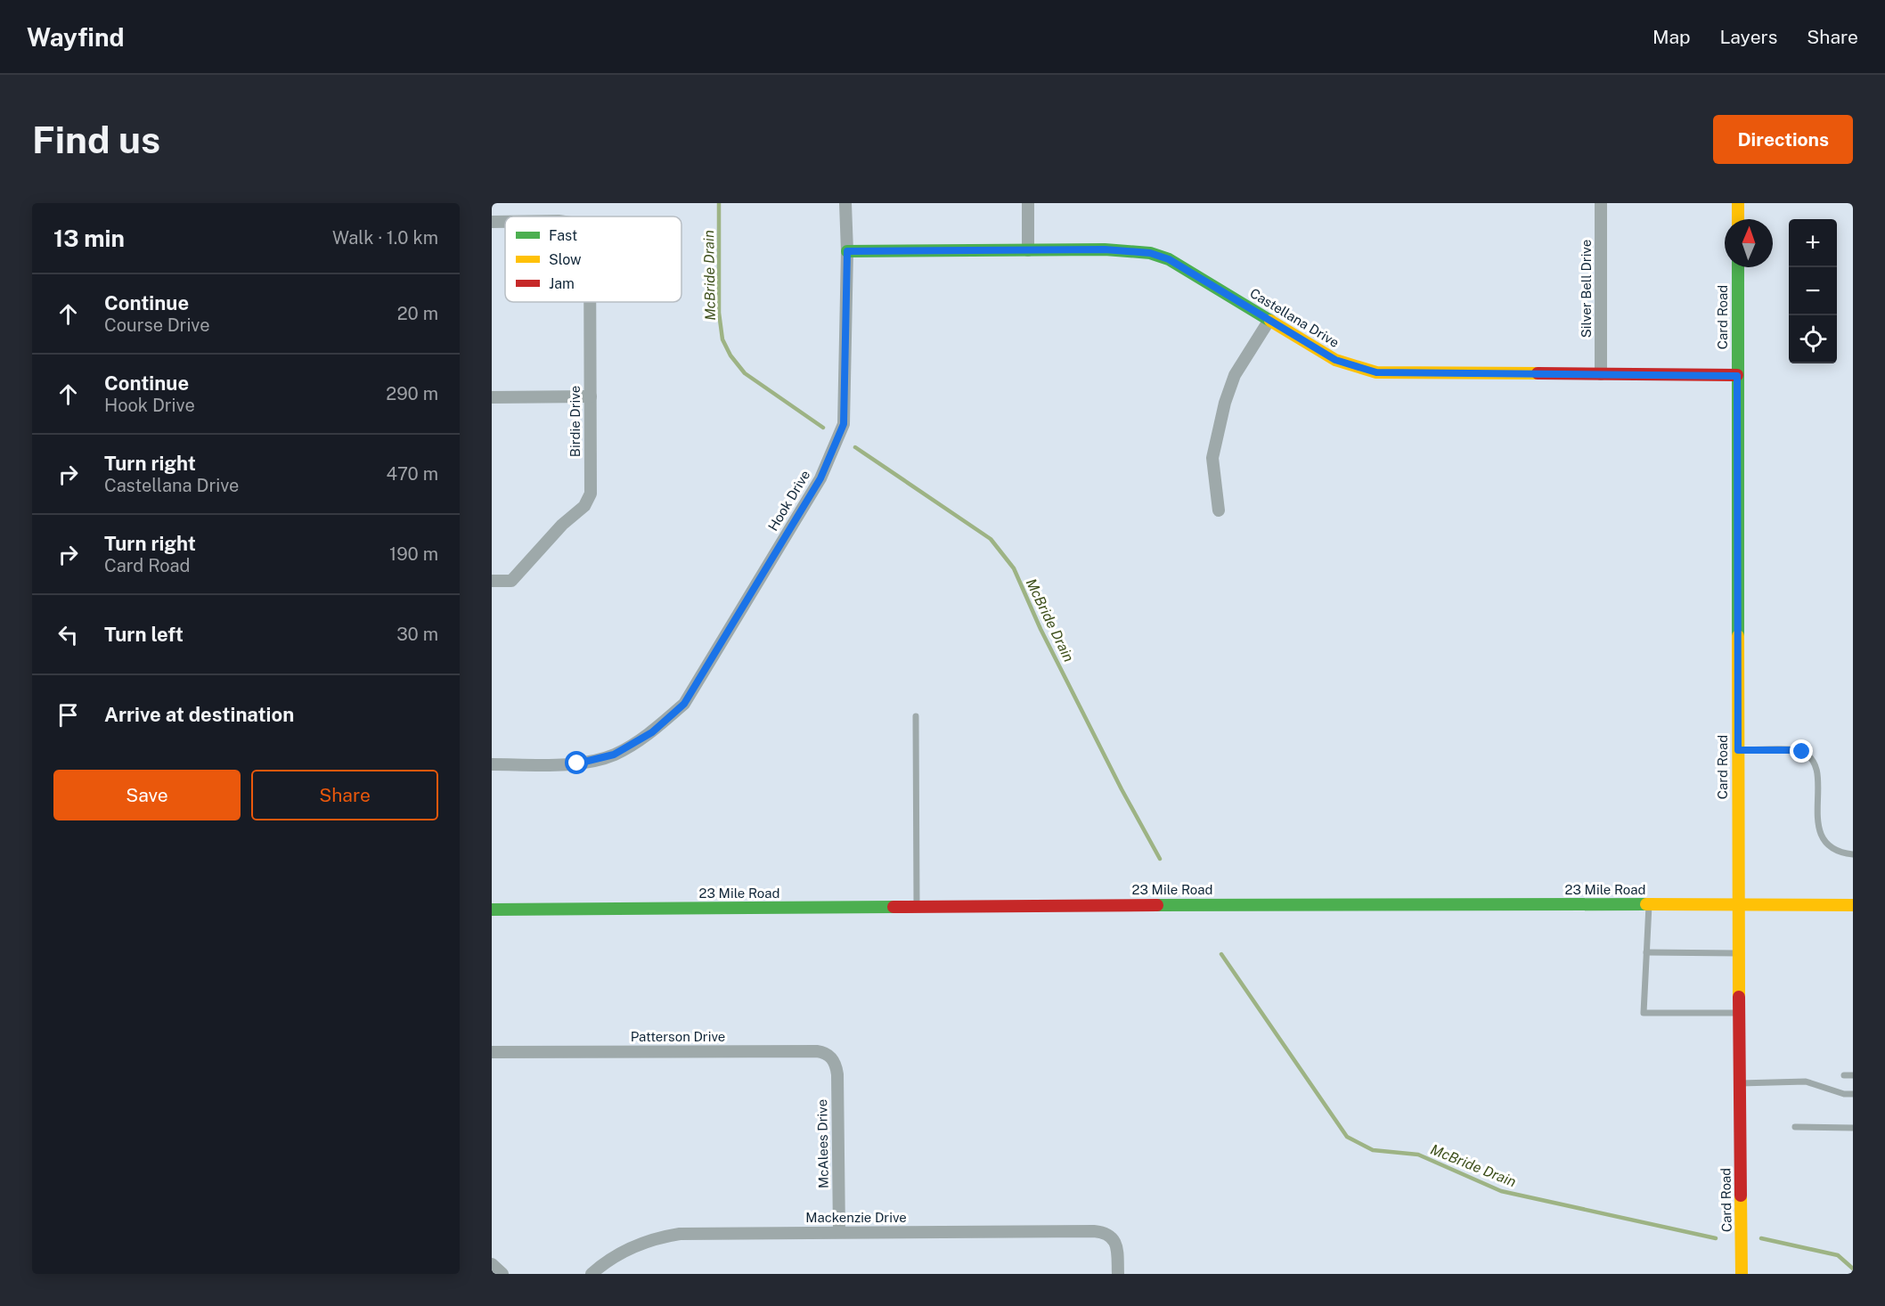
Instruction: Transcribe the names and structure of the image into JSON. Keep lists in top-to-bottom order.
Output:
{
  "streets": {
    "street": [
      "Silver Bell Drive",
      "Card Road",
      "Castellana Drive",
      "Birdie Drive",
      "Hook Drive",
      "23 Mile Road",
      "Patterson Drive",
      "McAlees Drive",
      "Mackenzie Drive"
    ]
  },
  "crossings": [
    ["Silver Bell Drive", "Castellana Drive"],
    ["Card Road", "Castellana Drive"],
    ["Card Road", "23 Mile Road"],
    ["Castellana Drive", "Hook Drive"],
    ["Patterson Drive", "McAlees Drive"],
    ["McAlees Drive", "Mackenzie Drive"]
  ],
  "water": ["McBride Drain"],
  "legend": ["Fast", "Slow", "Jam"],
  "north": "top",
  "page": {
    "header": "Wayfind",
    "nav": ["Map", "Layers", "Share"],
    "buttons": [
      "Directions",
      ["Save", "Share"]
    ],
    "title": "Find us",
    "heading": ["13 min", "Walk · 1.0 km"],
    "map_buttons": ["+", "−"],
    "list": [
      ["Continue", "Course Drive", "20 m"],
      ["Continue", "Hook Drive", "290 m"],
      ["Turn right", "Castellana Drive", "470 m"],
      ["Turn right", "Card Road", "190 m"],
      ["Turn left", "30 m"],
      "Arrive at destination"
    ]
  }
}
